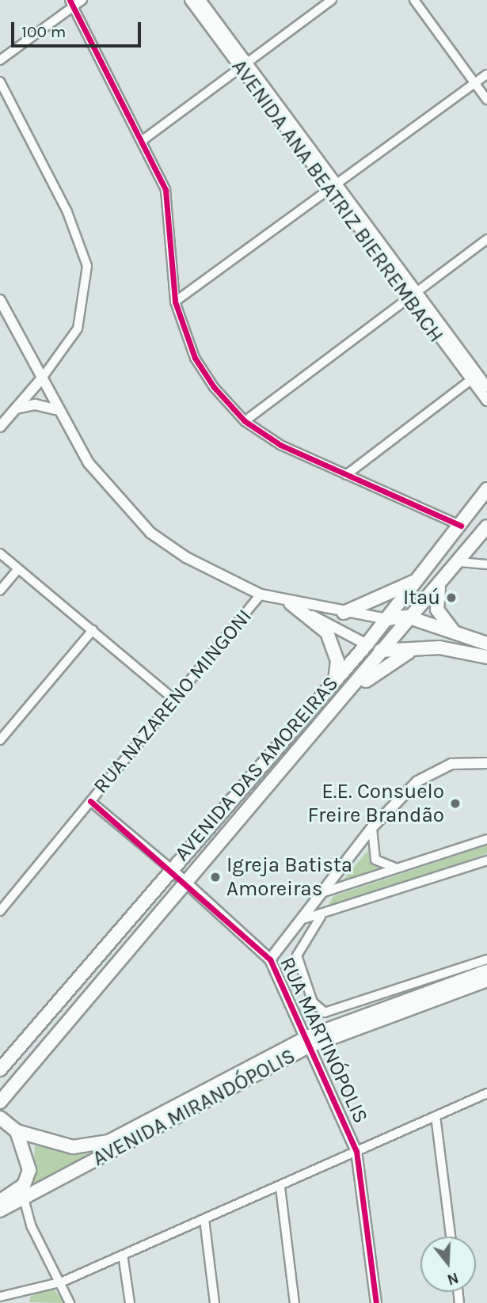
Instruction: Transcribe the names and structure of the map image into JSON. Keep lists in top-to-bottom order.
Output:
{
  "streets": {
    "main road": ["AVENIDA DAS AMOREIRAS", "AVENIDA MIRANDÓPOLIS"],
    "street": ["AVENIDA ANA BEATRIZ BIERREMBACH", "RUA NAZARENO MINGONI", "RUA MARTINÓPOLIS"]
  },
  "crossings": [
    ["RUA NAZARENO MINGONI", "RUA MARTINÓPOLIS"],
    ["AVENIDA DAS AMOREIRAS", "RUA MARTINÓPOLIS"],
    ["RUA MARTINÓPOLIS", "AVENIDA MIRANDÓPOLIS"]
  ],
  "places": ["Itaú", "E.E. Consuelo Freire Brandão", "Igreja Batista Amoreiras"],
  "scale_bar": "100 m",
  "north": "bottom"
}
